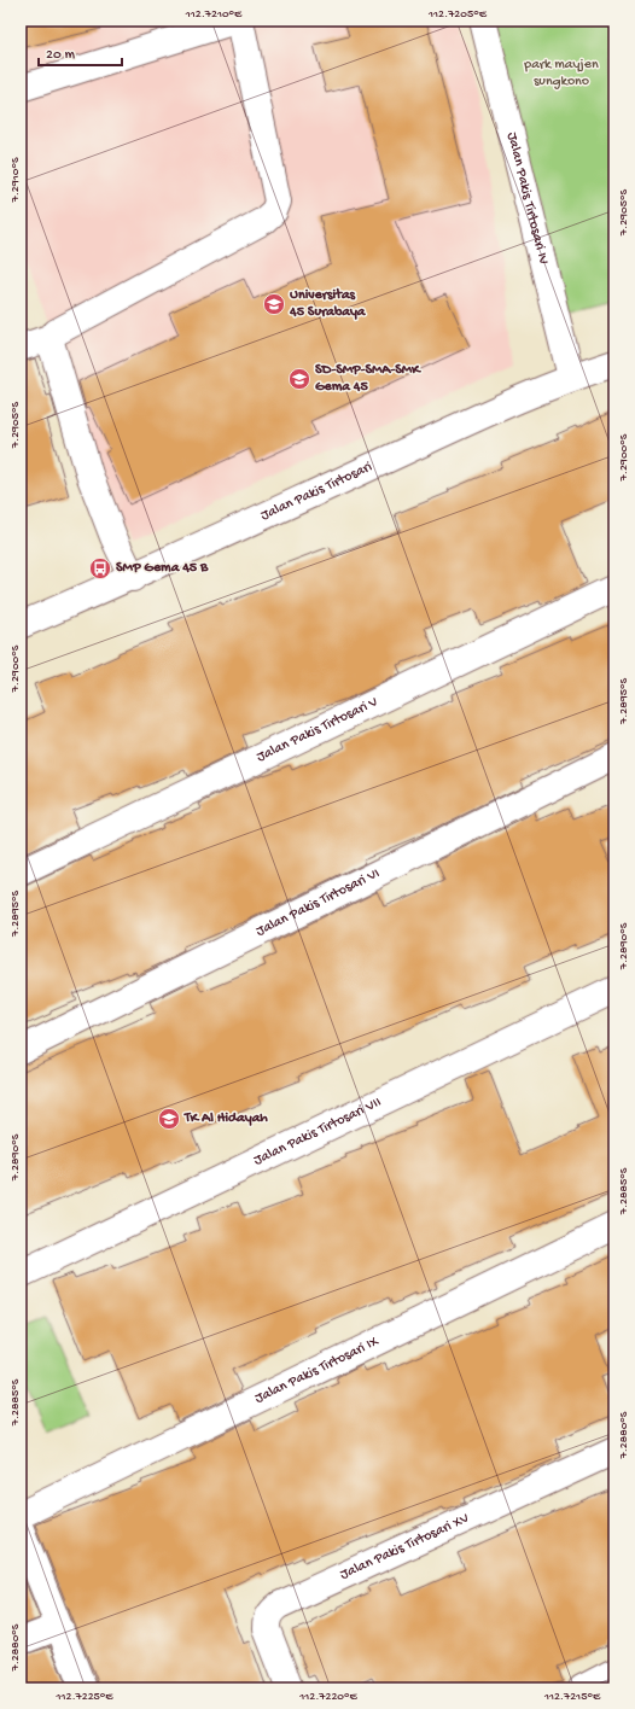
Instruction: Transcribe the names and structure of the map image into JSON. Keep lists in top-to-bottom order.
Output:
{
  "streets": {
    "street": [
      "Jalan Pakis Tirtosari IV",
      "Jalan Pakis Tirtosari",
      "Jalan Pakis Tirtosari V",
      "Jalan Pakis Tirtosari VI",
      "Jalan Pakis Tirtosari VII",
      "Jalan Pakis Tirtosari IX",
      "Jalan Pakis Tirtosari XV"
    ]
  },
  "crossings": [
    ["Jalan Pakis Tirtosari IV", "Jalan Pakis Tirtosari"]
  ],
  "parks": ["park mayjen sungkono"],
  "places": {
    "school or university": ["Universitas 45 Surabaya", "SD-SMP-SMA-SMK Gema 45", "TK Al Hidayah"],
    "bus stop": ["SMP Gema 45 B"]
  },
  "scale_bar": "20 m",
  "coordinates": [
    "112.7210°E",
    "112.7205°E",
    "7.2910°S",
    "7.2905°S",
    "7.2900°S",
    "7.2895°S",
    "7.2890°S",
    "7.2885°S",
    "7.2880°S",
    "112.7225°E",
    "112.7220°E",
    "112.7215°E"
  ]
}
